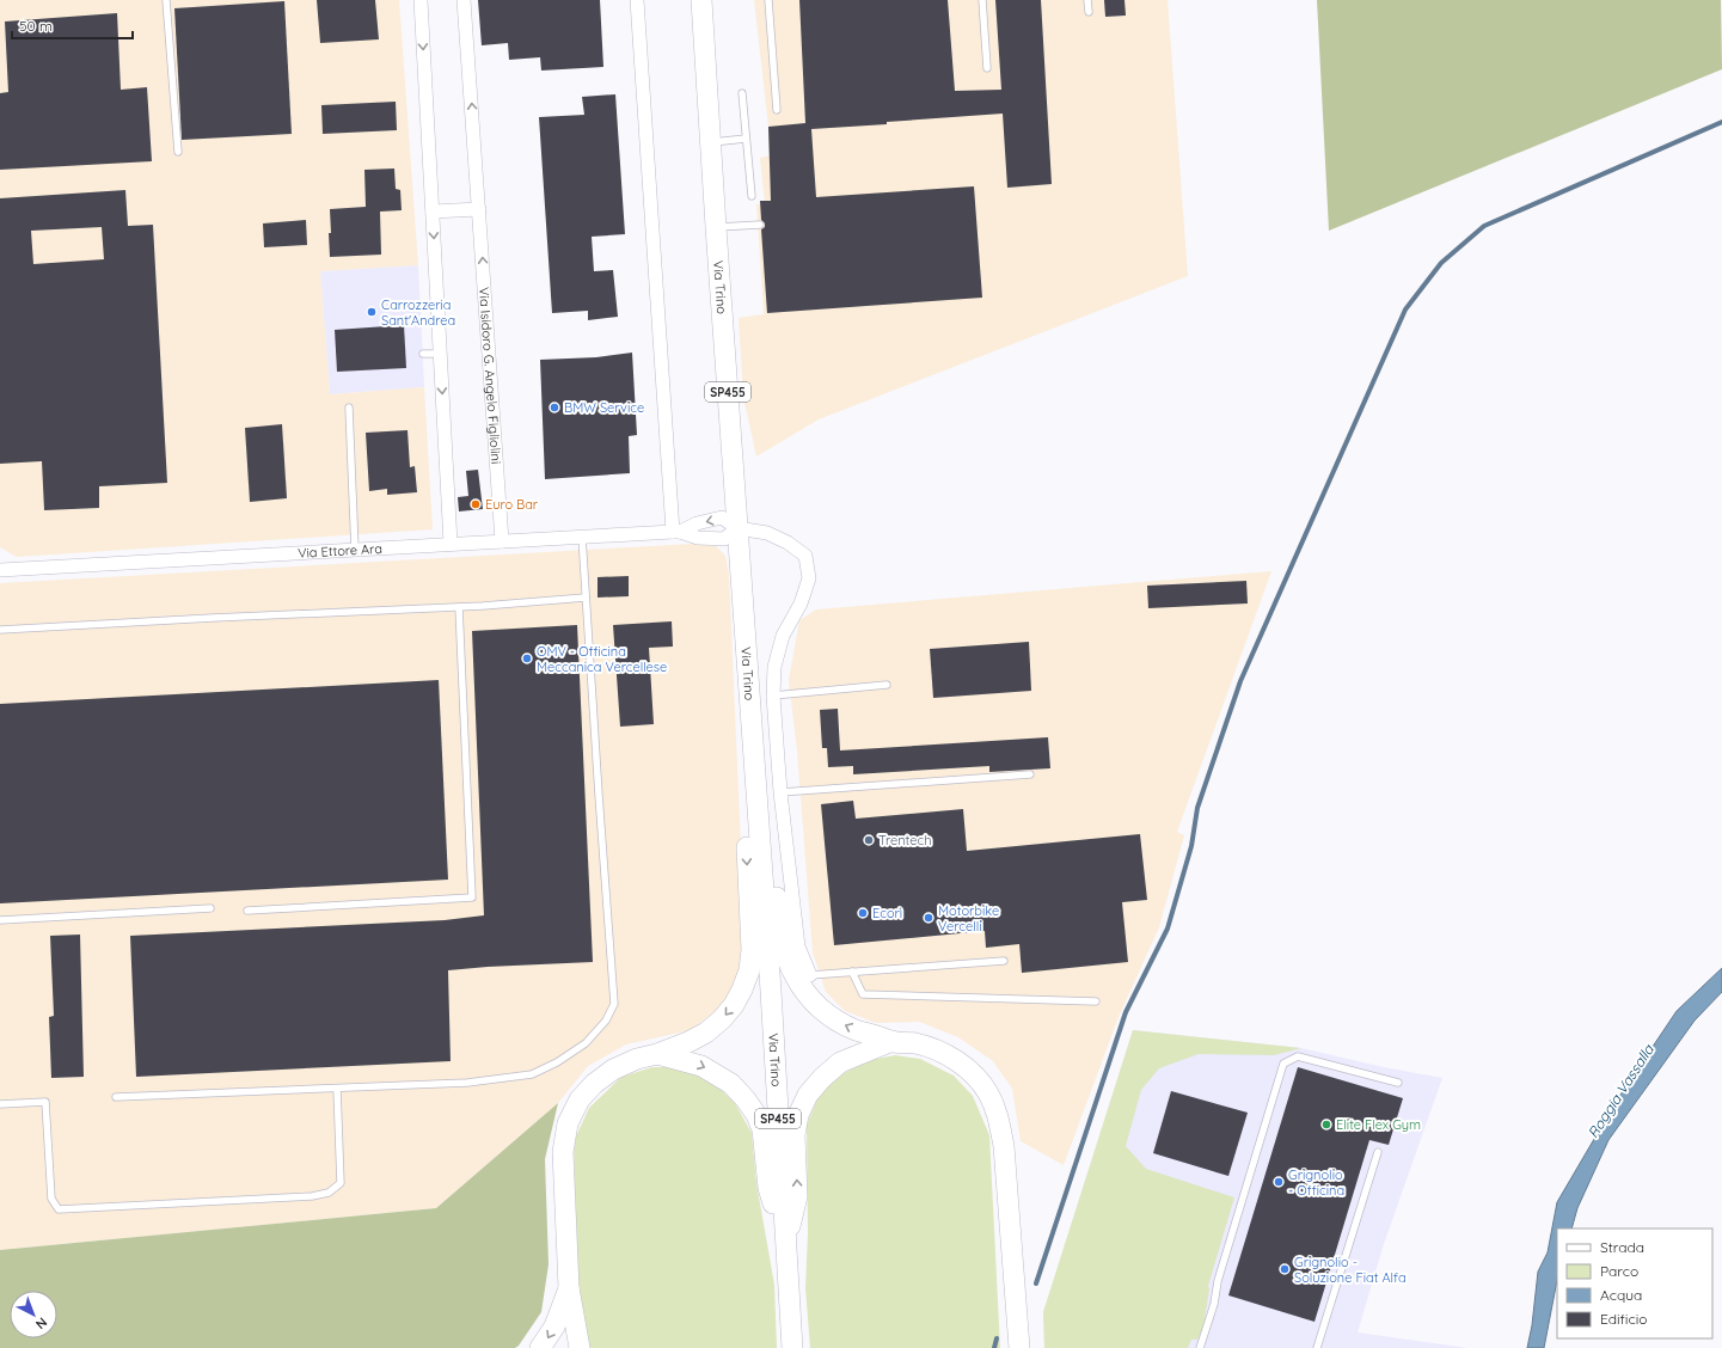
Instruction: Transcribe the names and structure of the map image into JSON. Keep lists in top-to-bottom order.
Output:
{
  "streets": {
    "main road": ["Via Trino", "SP455"],
    "street": ["Via Isidoro G. Angelo Figliolini", "Via Ettore Ara"]
  },
  "crossings": [
    ["Via Trino", "Via Ettore Ara"],
    ["Via Isidoro G. Angelo Figliolini", "Via Ettore Ara"]
  ],
  "water": ["Roggia Vassalla"],
  "places": [
    "Carrozzeria Sant'Andrea",
    "BMW Service",
    "Euro Bar",
    "OMV - Officina Meccanica Vercellese",
    "Trentech",
    "Ecorì",
    "Motorbike Vercelli",
    "Elite Flex Gym",
    "Grignolio - Officina",
    "Grignolio - Soluzione Fiat Alfa"
  ],
  "legend": [
    "Strada",
    "Parco",
    "Acqua",
    "Edificio"
  ],
  "scale_bar": "50 m",
  "north": "bottom right"
}
